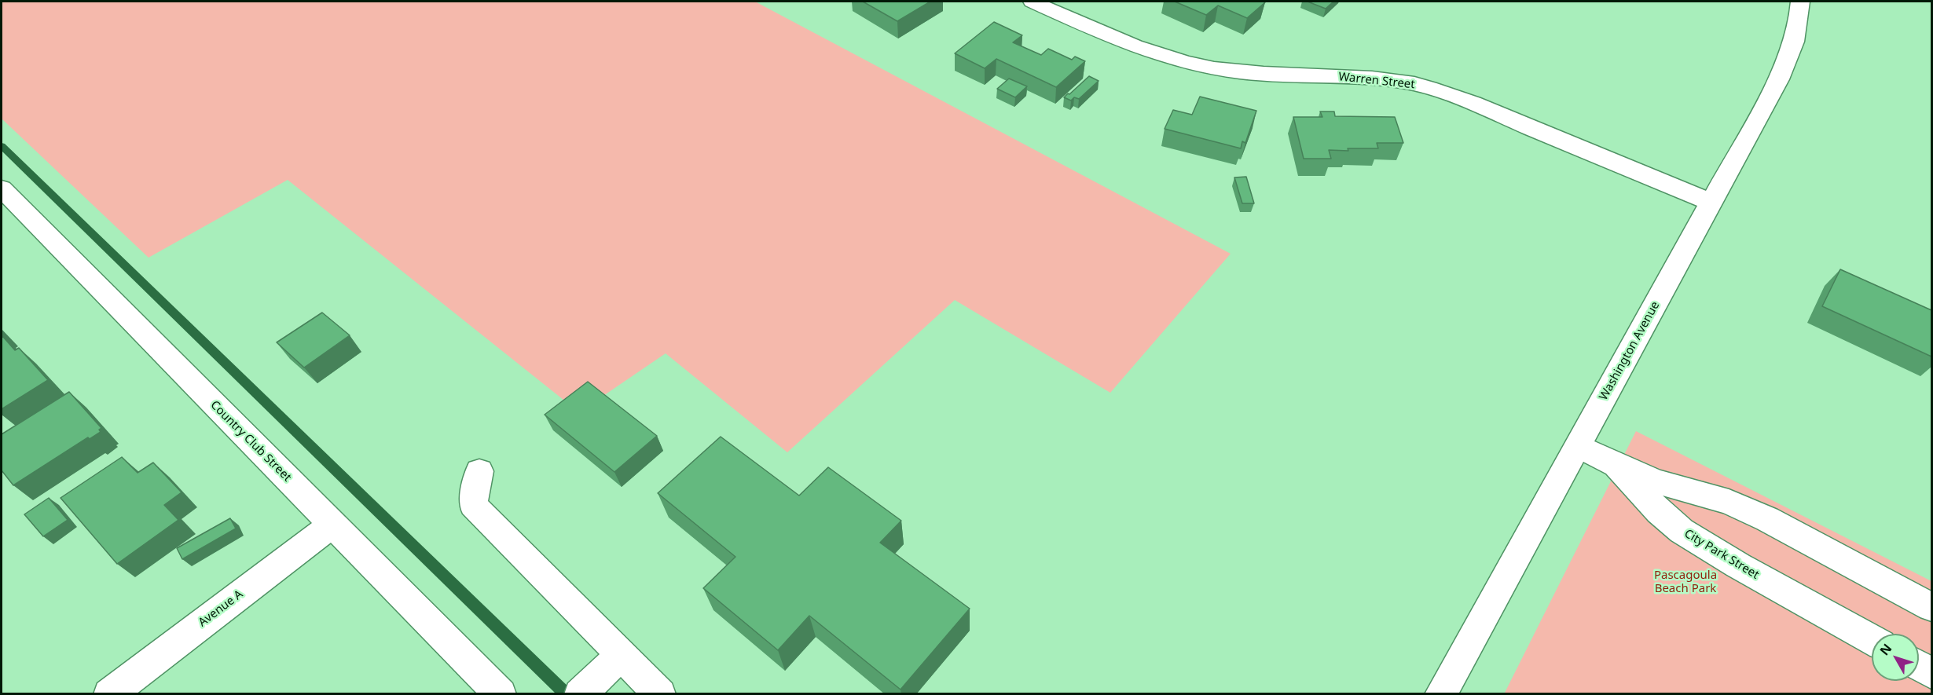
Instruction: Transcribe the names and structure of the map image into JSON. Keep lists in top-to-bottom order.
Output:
{
  "streets": {
    "street": [
      "Warren Street",
      "Washington Avenue",
      "Country Club Street",
      "City Park Street",
      "Avenue A"
    ]
  },
  "crossings": [
    ["Warren Street", "Washington Avenue"],
    ["Washington Avenue", "City Park Street"],
    ["Country Club Street", "Avenue A"]
  ],
  "parks": ["Pascagoula Beach Park"],
  "north": "top left"
}
